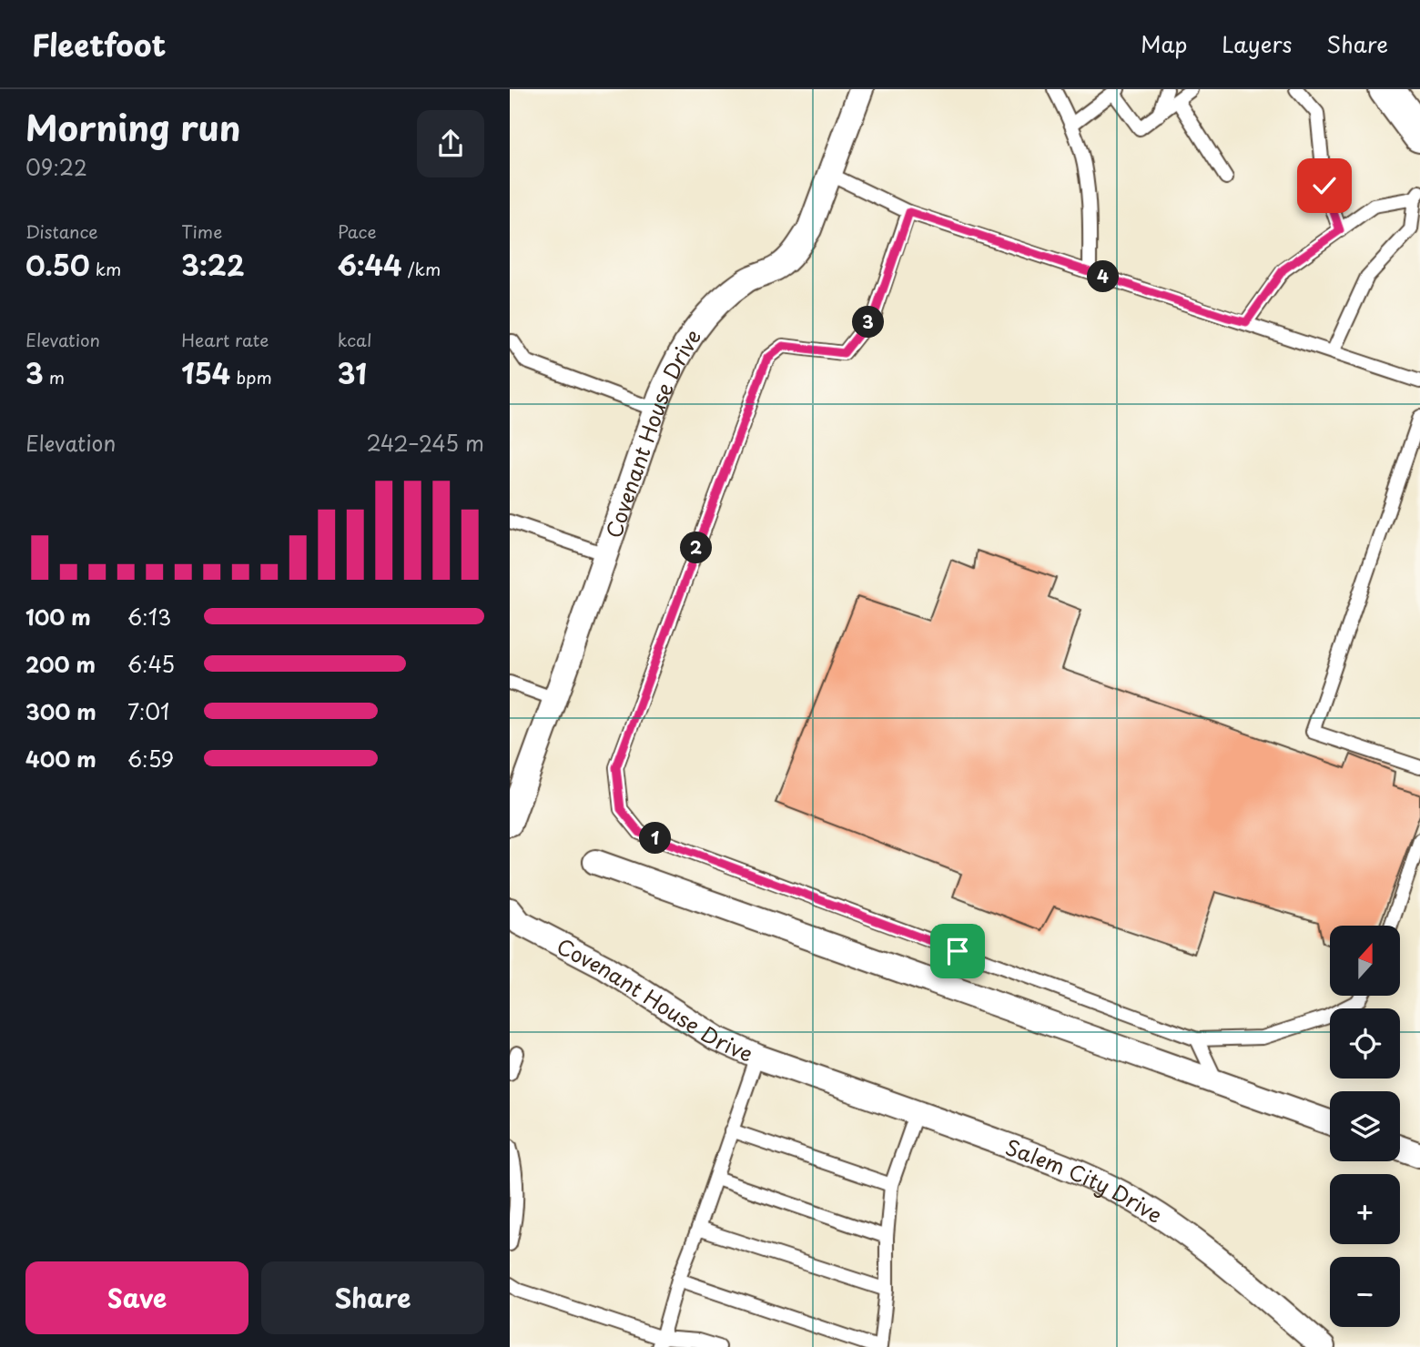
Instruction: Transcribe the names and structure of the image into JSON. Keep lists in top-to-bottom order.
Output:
{
  "streets": {
    "street": ["Covenant House Drive", "Salem City Drive"]
  },
  "crossings": [
    ["Covenant House Drive", "Salem City Drive"]
  ],
  "north": "top",
  "page": {
    "header": "Fleetfoot",
    "nav": ["Map", "Layers", "Share"],
    "heading": ["Morning run", "09:22"],
    "stats": [
      ["Distance", "0.50 km"],
      ["Time", "3:22"],
      ["Pace", "6:44 /km"],
      ["Elevation", "3 m"],
      ["Heart rate", "154 bpm"],
      ["kcal", "31"]
    ],
    "pins": [
      "4",
      "3",
      "2",
      "1"
    ],
    "chart": ["Elevation", "242–245 m"],
    "list": [
      {
        "name": "100 m",
        "note": "6:13"
      },
      {
        "name": "200 m",
        "note": "6:45"
      },
      {
        "name": "300 m",
        "note": "7:01"
      },
      {
        "name": "400 m",
        "note": "6:59"
      }
    ],
    "map_buttons": ["+", "−"],
    "buttons": ["Save", "Share"]
  }
}
